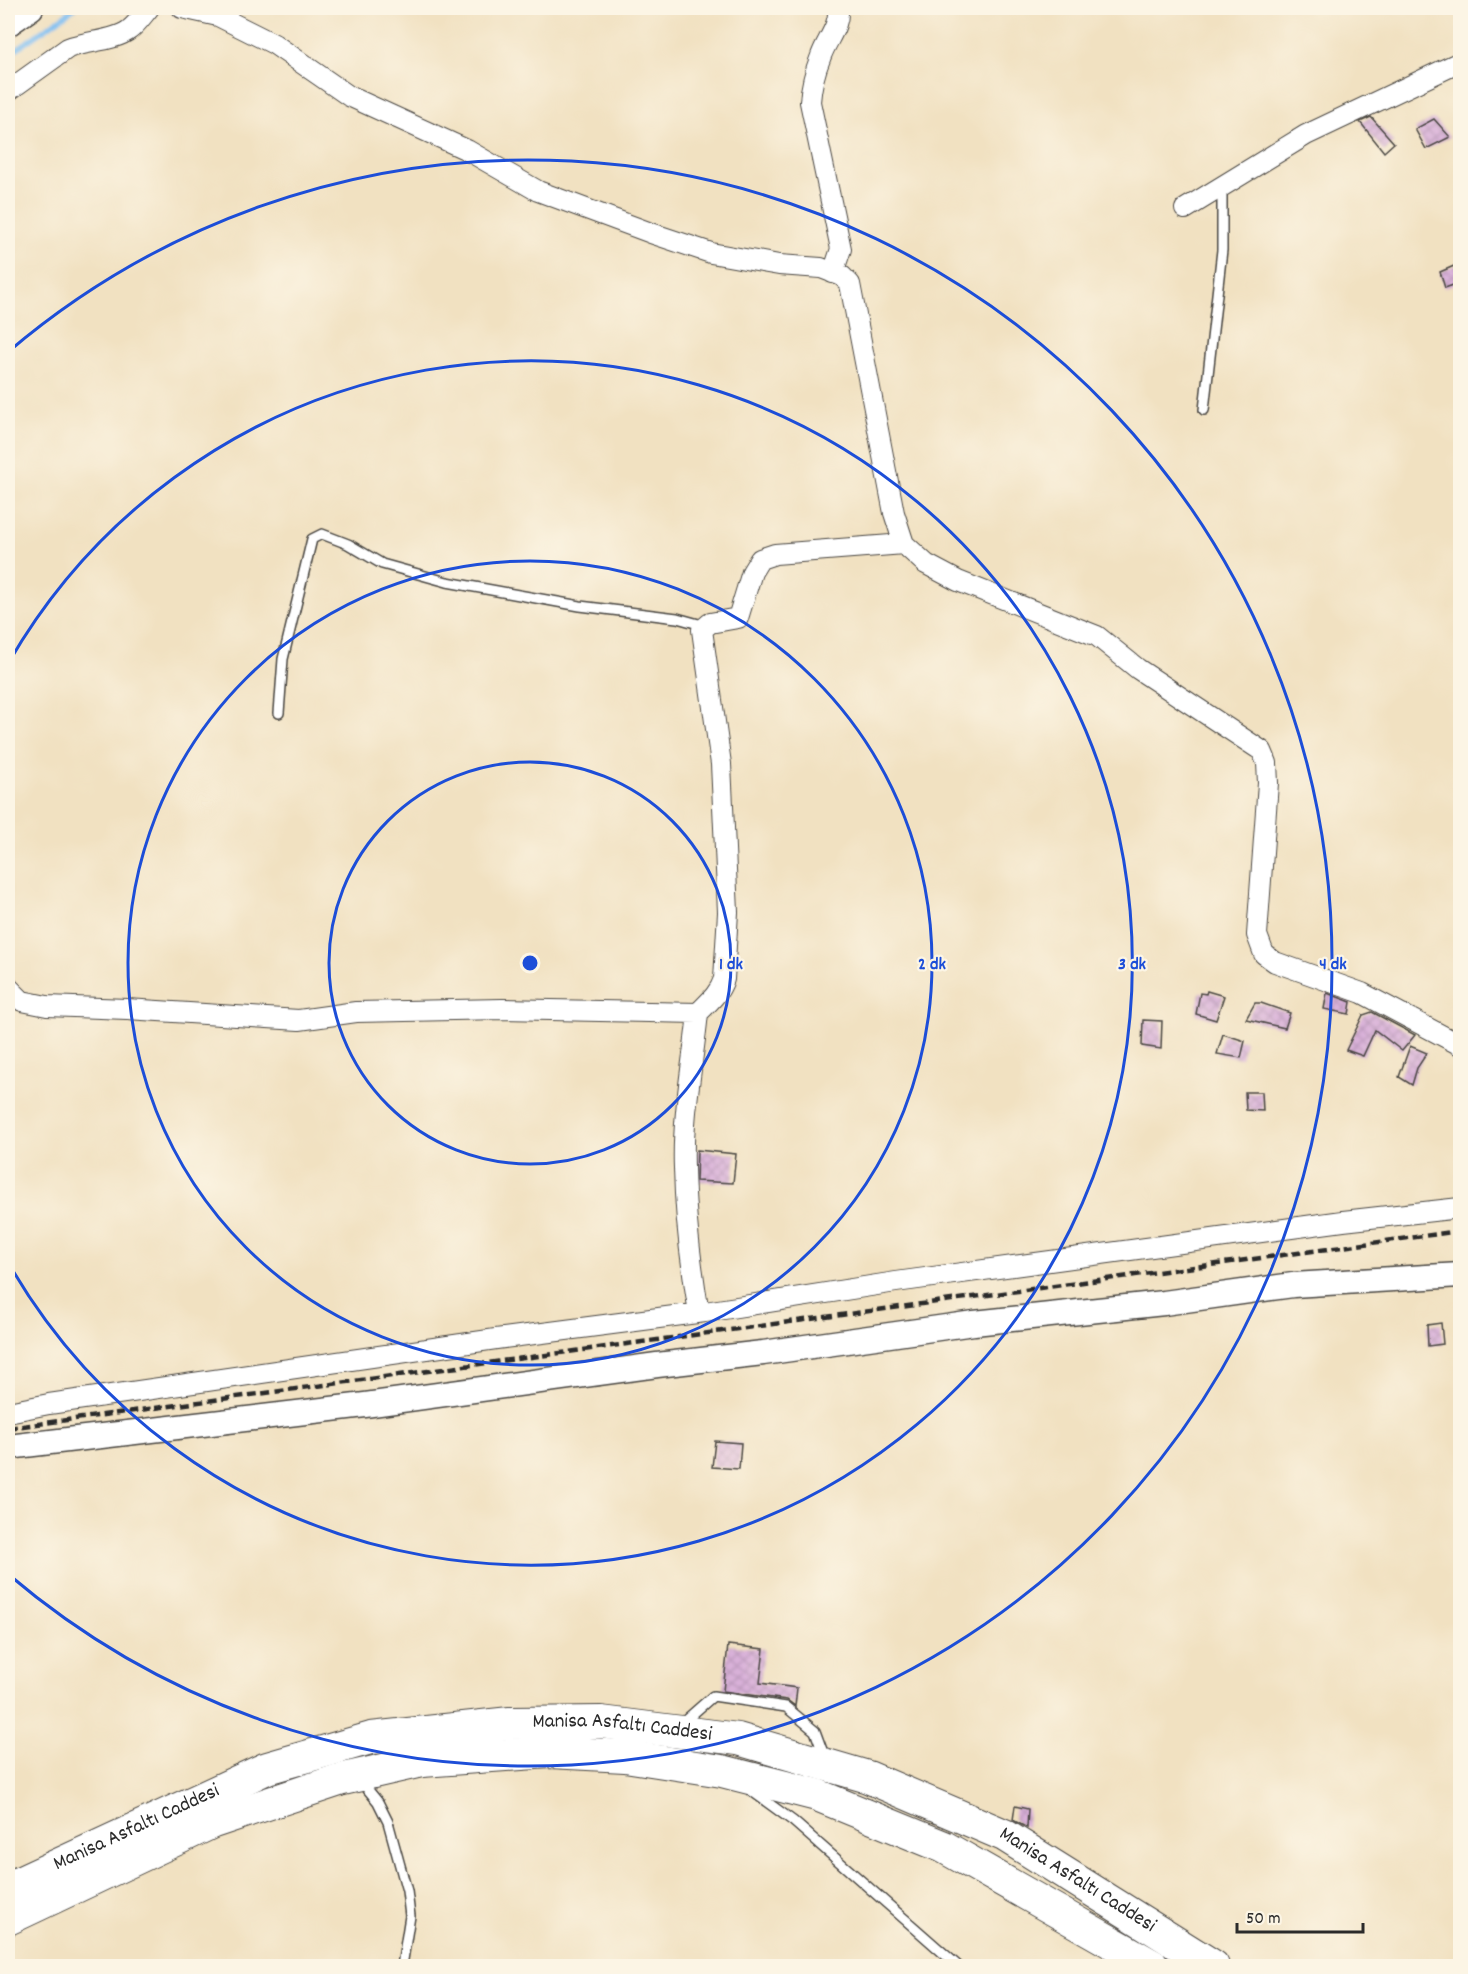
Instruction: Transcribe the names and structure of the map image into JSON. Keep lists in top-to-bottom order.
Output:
{
  "streets": {
    "highway": ["Manisa Asfaltı Caddesi"]
  },
  "scale_bar": "50 m",
  "rings": [
    "1 dk",
    "2 dk",
    "3 dk",
    "4 dk"
  ]
}
